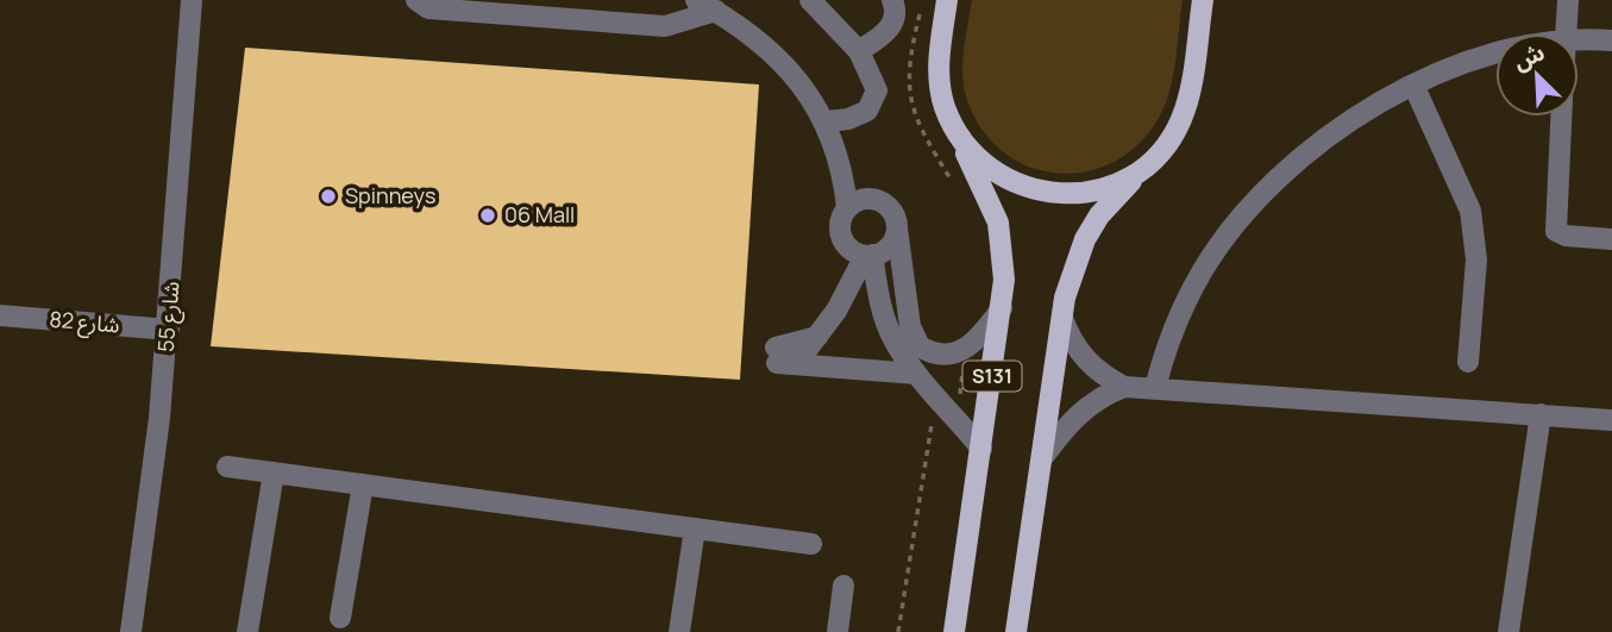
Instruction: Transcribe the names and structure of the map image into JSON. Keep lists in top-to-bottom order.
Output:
{
  "streets": {
    "main road": ["S131"],
    "street": ["شارع 55", "شارع 82"]
  },
  "crossings": [
    ["شارع 55", "شارع 82"]
  ],
  "places": ["Spinneys", "06 Mall"],
  "north": "top left"
}
